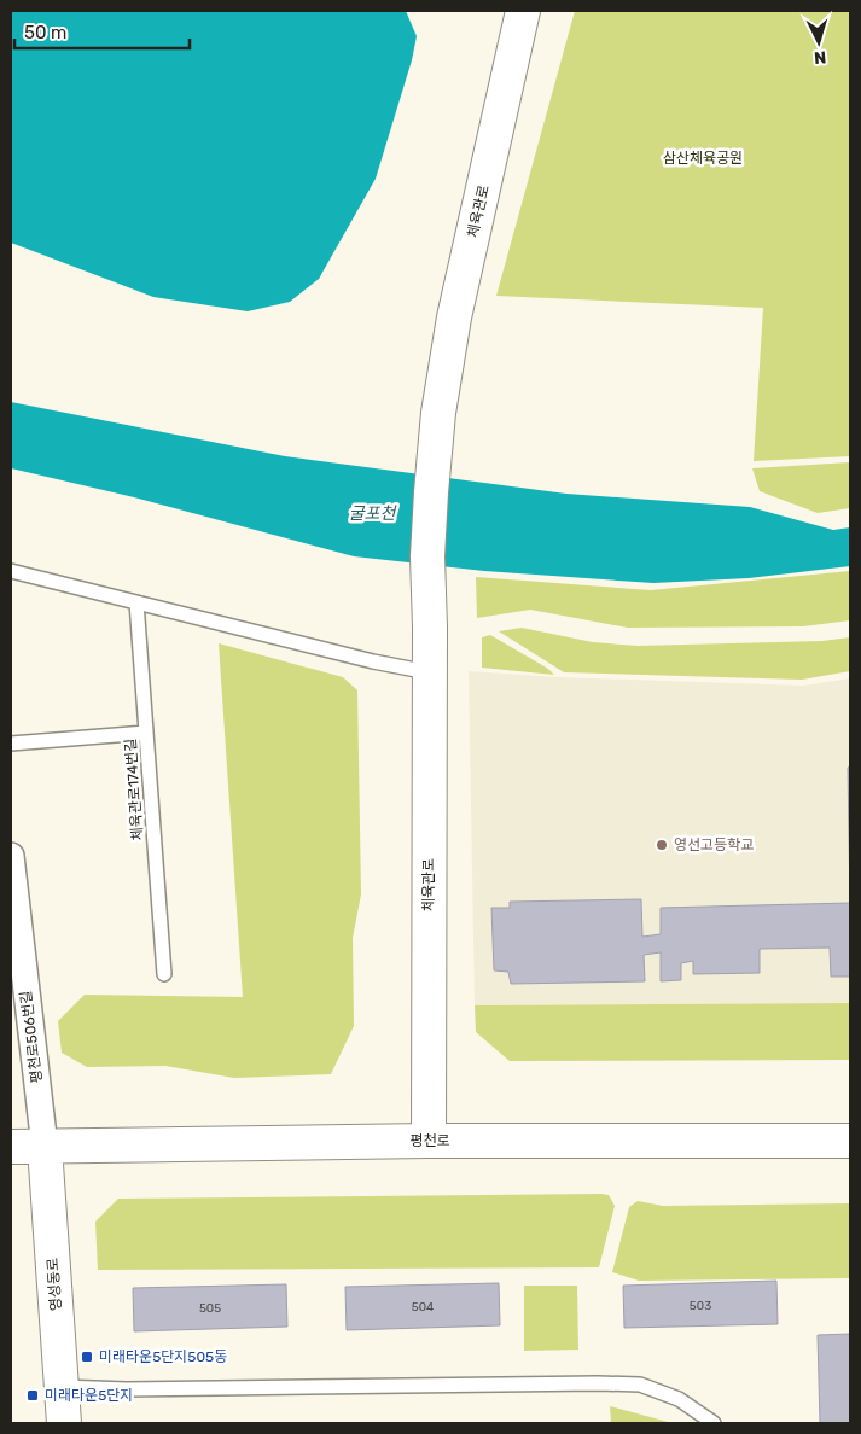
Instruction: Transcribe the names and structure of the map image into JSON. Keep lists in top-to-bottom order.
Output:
{
  "streets": {
    "street": [
      "체육관로",
      "평천로506번길",
      "평천로",
      "영성동로"
    ],
    "lane": ["체육관로174번길"]
  },
  "crossings": [
    ["체육관로", "평천로"],
    ["평천로506번길", "평천로"],
    ["평천로506번길", "영성동로"],
    ["평천로", "영성동로"]
  ],
  "water": ["굴포천"],
  "parks": ["삼산체육공원"],
  "places": {
    "other": ["영선고등학교"],
    "transit": ["미래타운5단지505동", "미래타운5단지"]
  },
  "house_numbers": ["503", "504", "505"],
  "scale_bar": "50 m",
  "north": "bottom"
}
